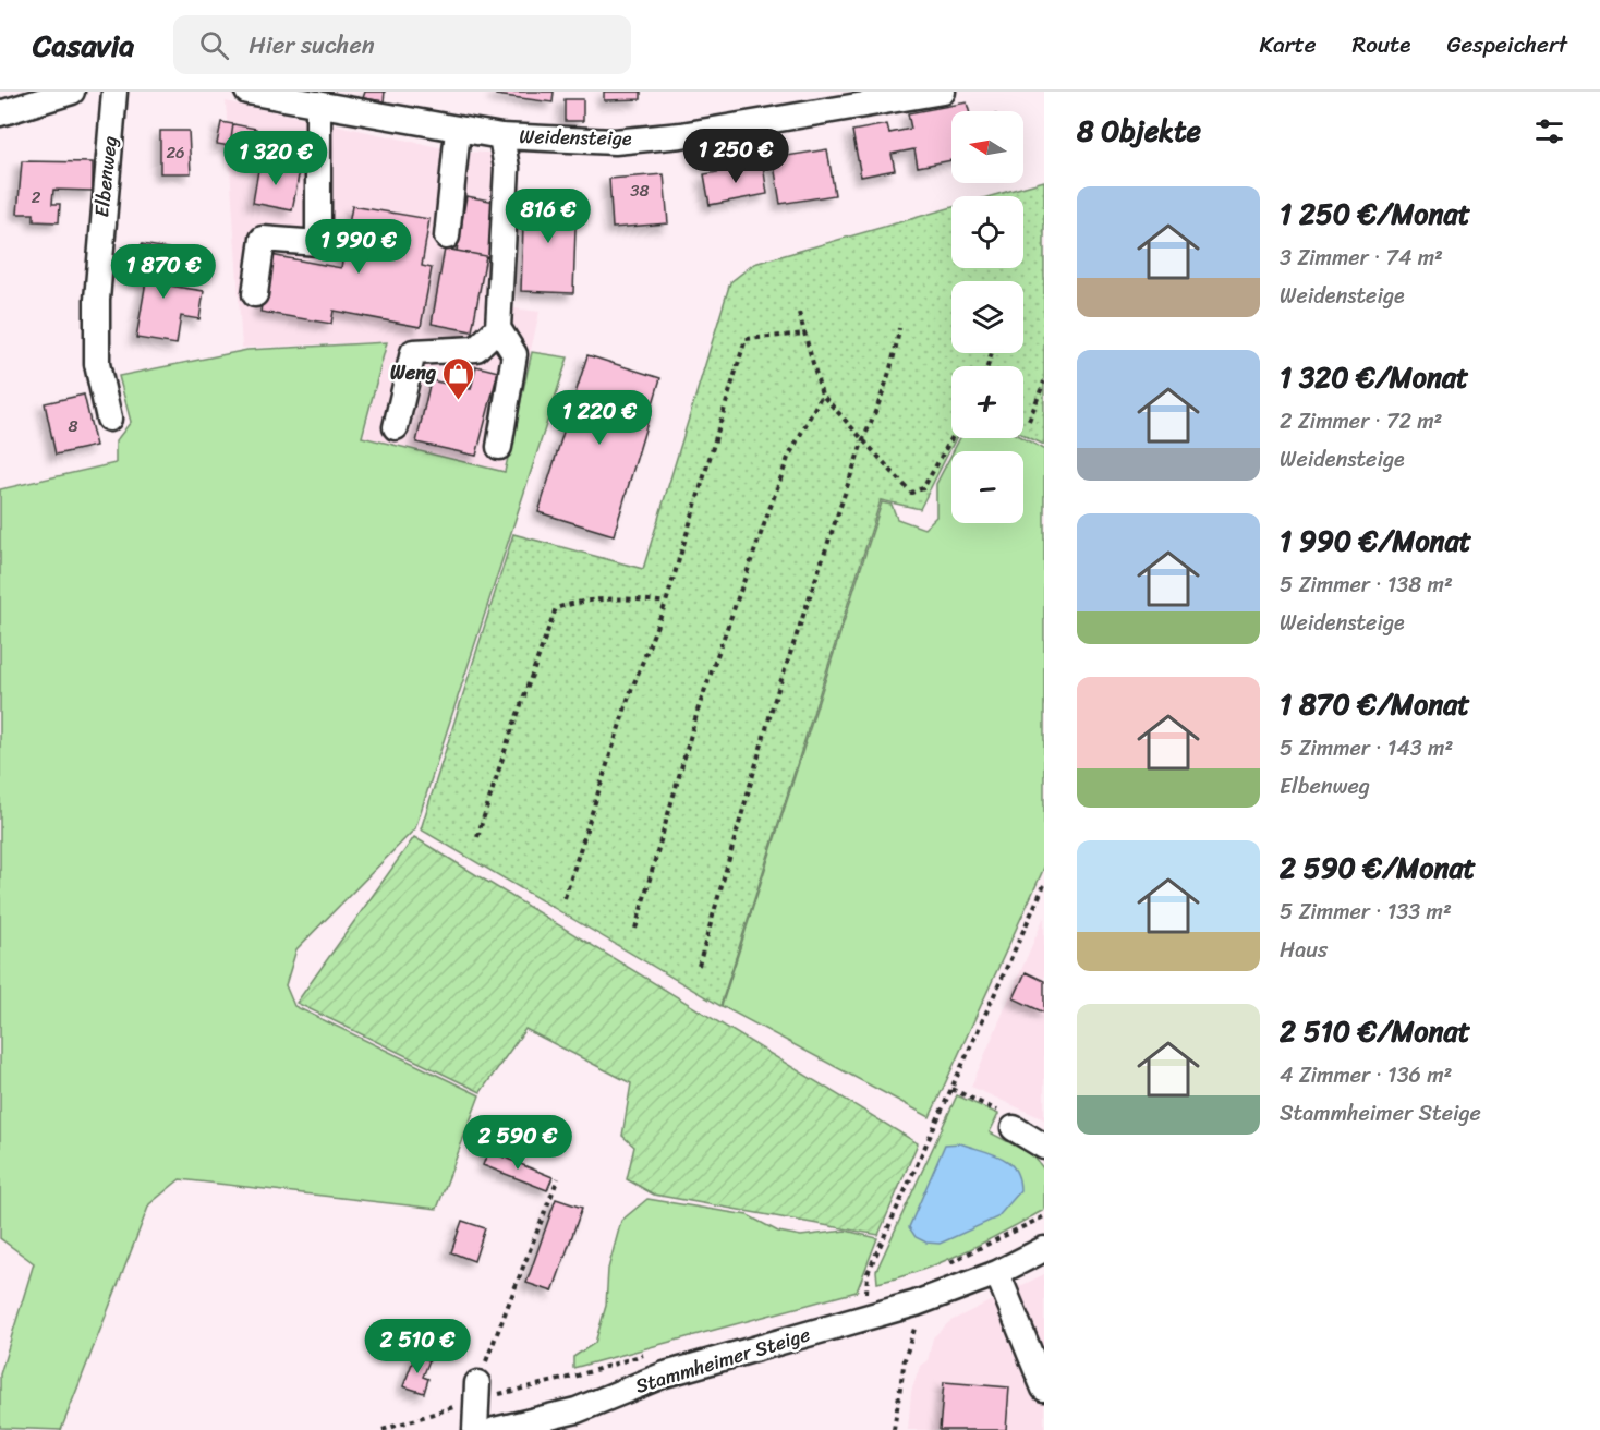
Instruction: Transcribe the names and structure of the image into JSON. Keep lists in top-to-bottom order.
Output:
{
  "streets": {
    "street": ["Weidensteige", "Elbenweg", "Stammheimer Steige"]
  },
  "places": {
    "shop": ["Weng"]
  },
  "house_numbers": [
    "26",
    "38",
    "2",
    "8"
  ],
  "north": "left",
  "page": {
    "header": "Casavia",
    "search": "Hier suchen",
    "nav": ["Karte", "Route", "Gespeichert"],
    "heading": "8 Objekte",
    "map_buttons": ["+", "−"],
    "price": [
      "1 250 €",
      "1 320 €",
      "816 €",
      "1 990 €",
      "1 870 €",
      "1 220 €",
      "2 590 €",
      "2 510 €"
    ],
    "list": [
      {
        "name": "1 250 €/Monat",
        "note": "3 Zimmer · 74 m² · Weidensteige"
      },
      {
        "name": "1 320 €/Monat",
        "note": "2 Zimmer · 72 m² · Weidensteige"
      },
      {
        "name": "1 990 €/Monat",
        "note": "5 Zimmer · 138 m² · Weidensteige"
      },
      {
        "name": "1 870 €/Monat",
        "note": "5 Zimmer · 143 m² · Elbenweg"
      },
      {
        "name": "2 590 €/Monat",
        "note": "5 Zimmer · 133 m² · Haus"
      },
      {
        "name": "2 510 €/Monat",
        "note": "4 Zimmer · 136 m² · Stammheimer Steige"
      }
    ]
  }
}
